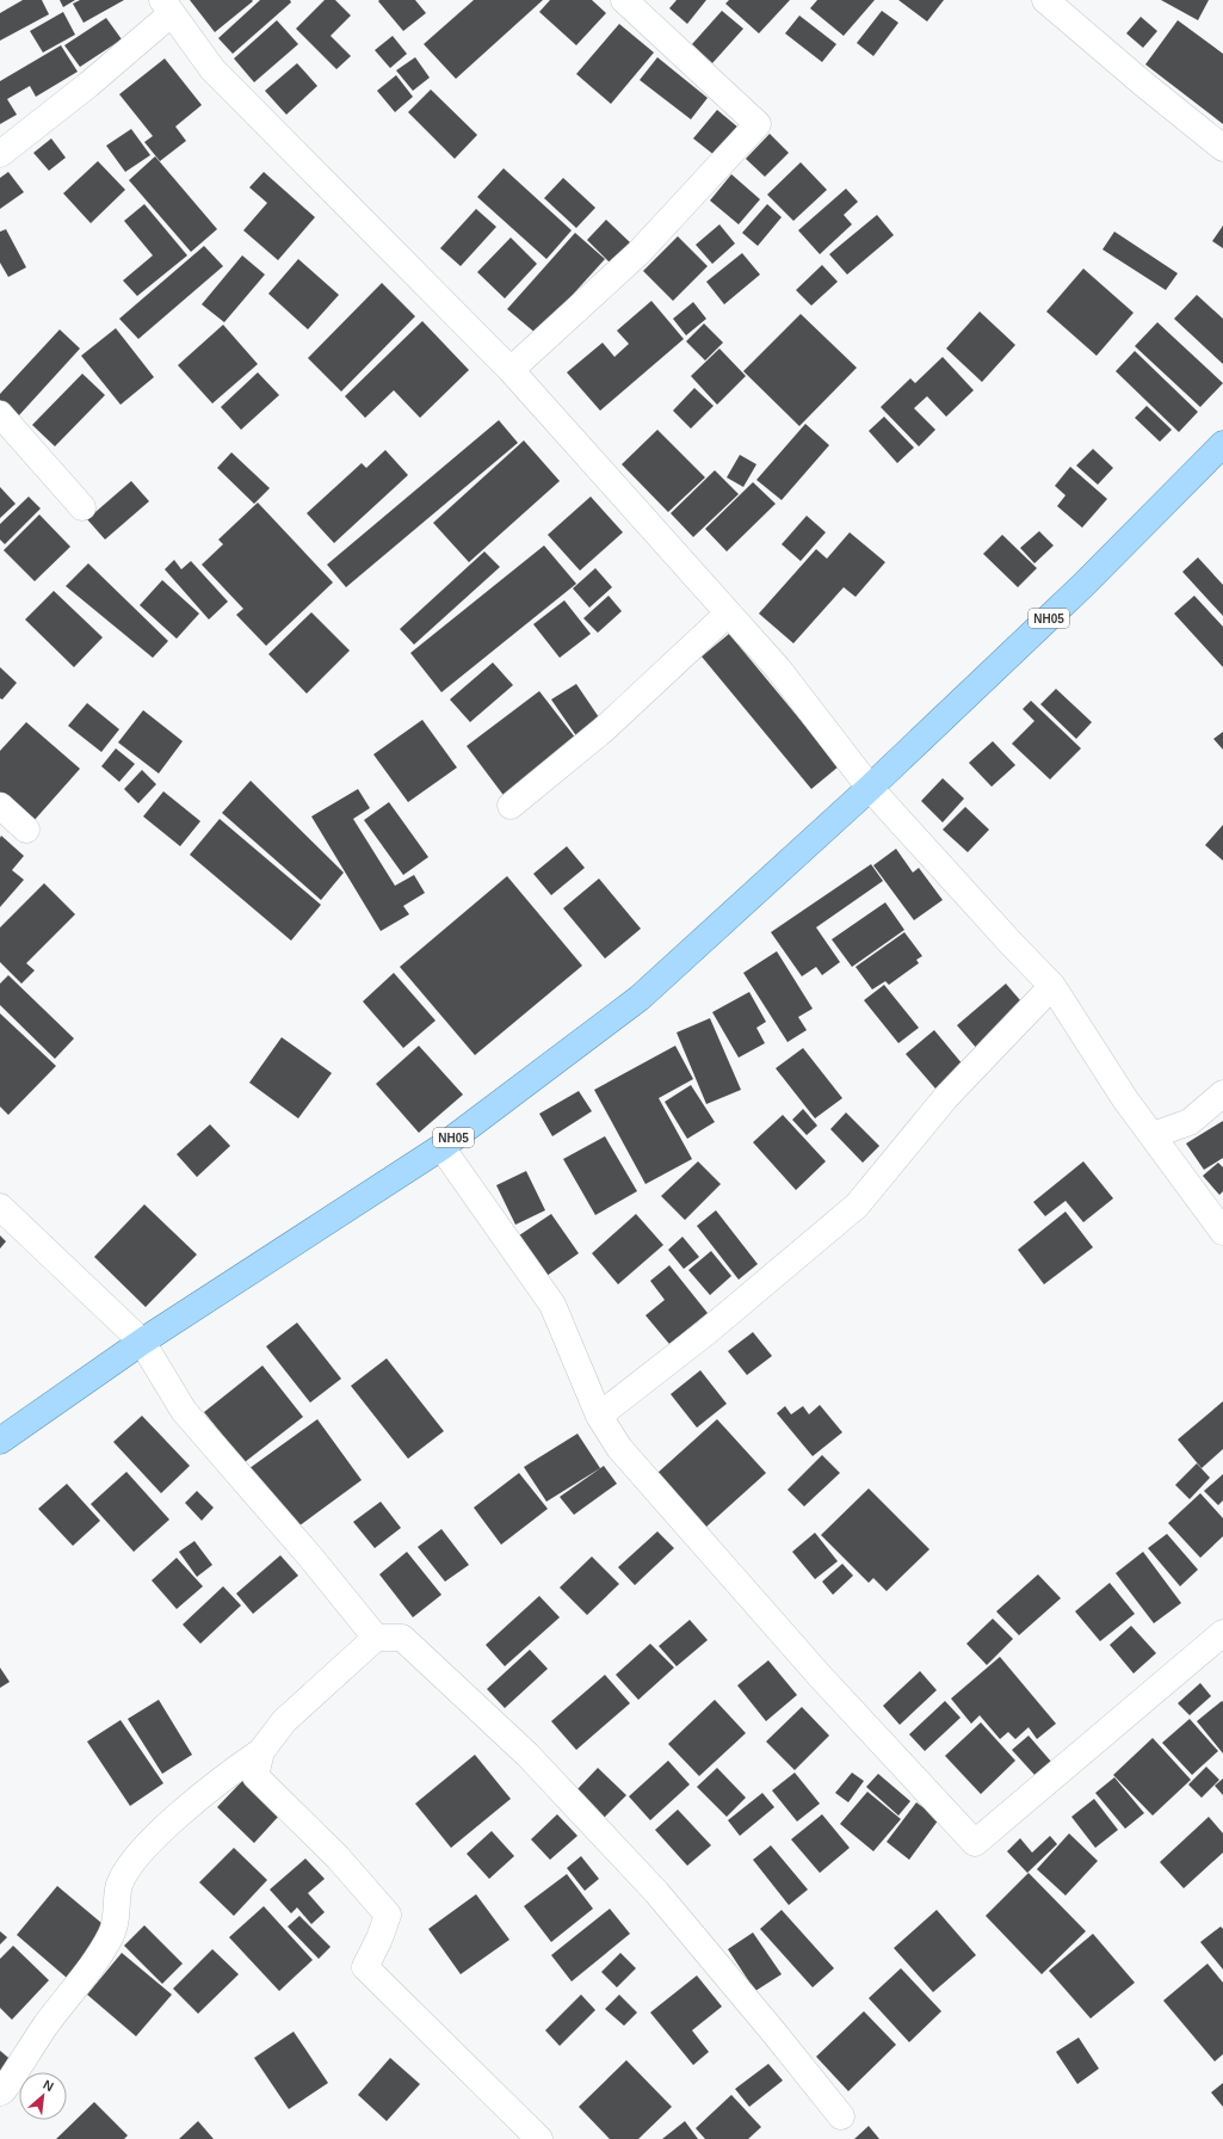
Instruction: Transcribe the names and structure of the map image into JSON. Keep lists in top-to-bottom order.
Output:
{
  "streets": {
    "main road": ["NH05"]
  },
  "north": "top right"
}
